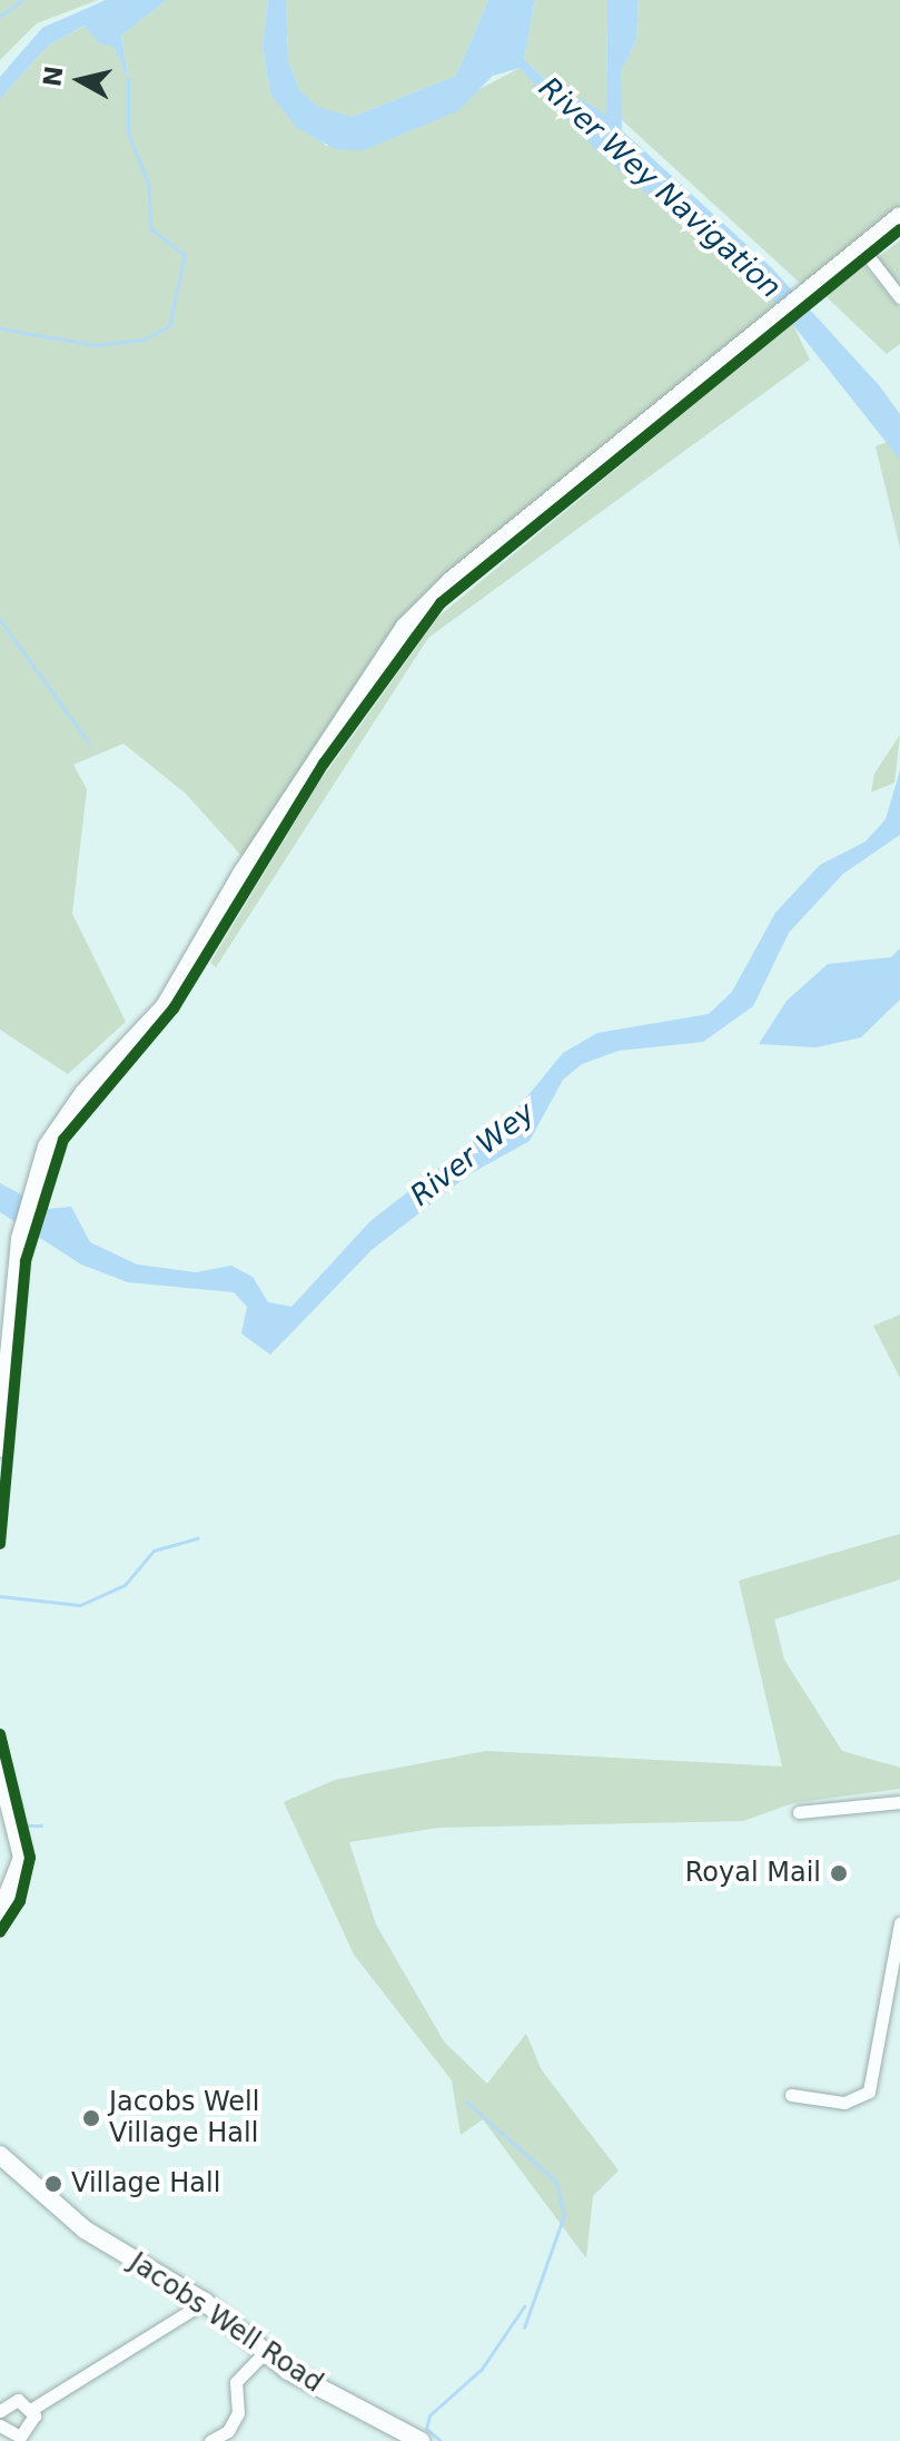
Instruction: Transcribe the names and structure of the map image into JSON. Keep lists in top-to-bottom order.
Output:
{
  "streets": {
    "street": ["Jacobs Well Road"]
  },
  "water": ["River Wey Navigation", "River Wey"],
  "places": ["Royal Mail", "Jacobs Well Village Hall", "Village Hall"],
  "north": "left"
}
